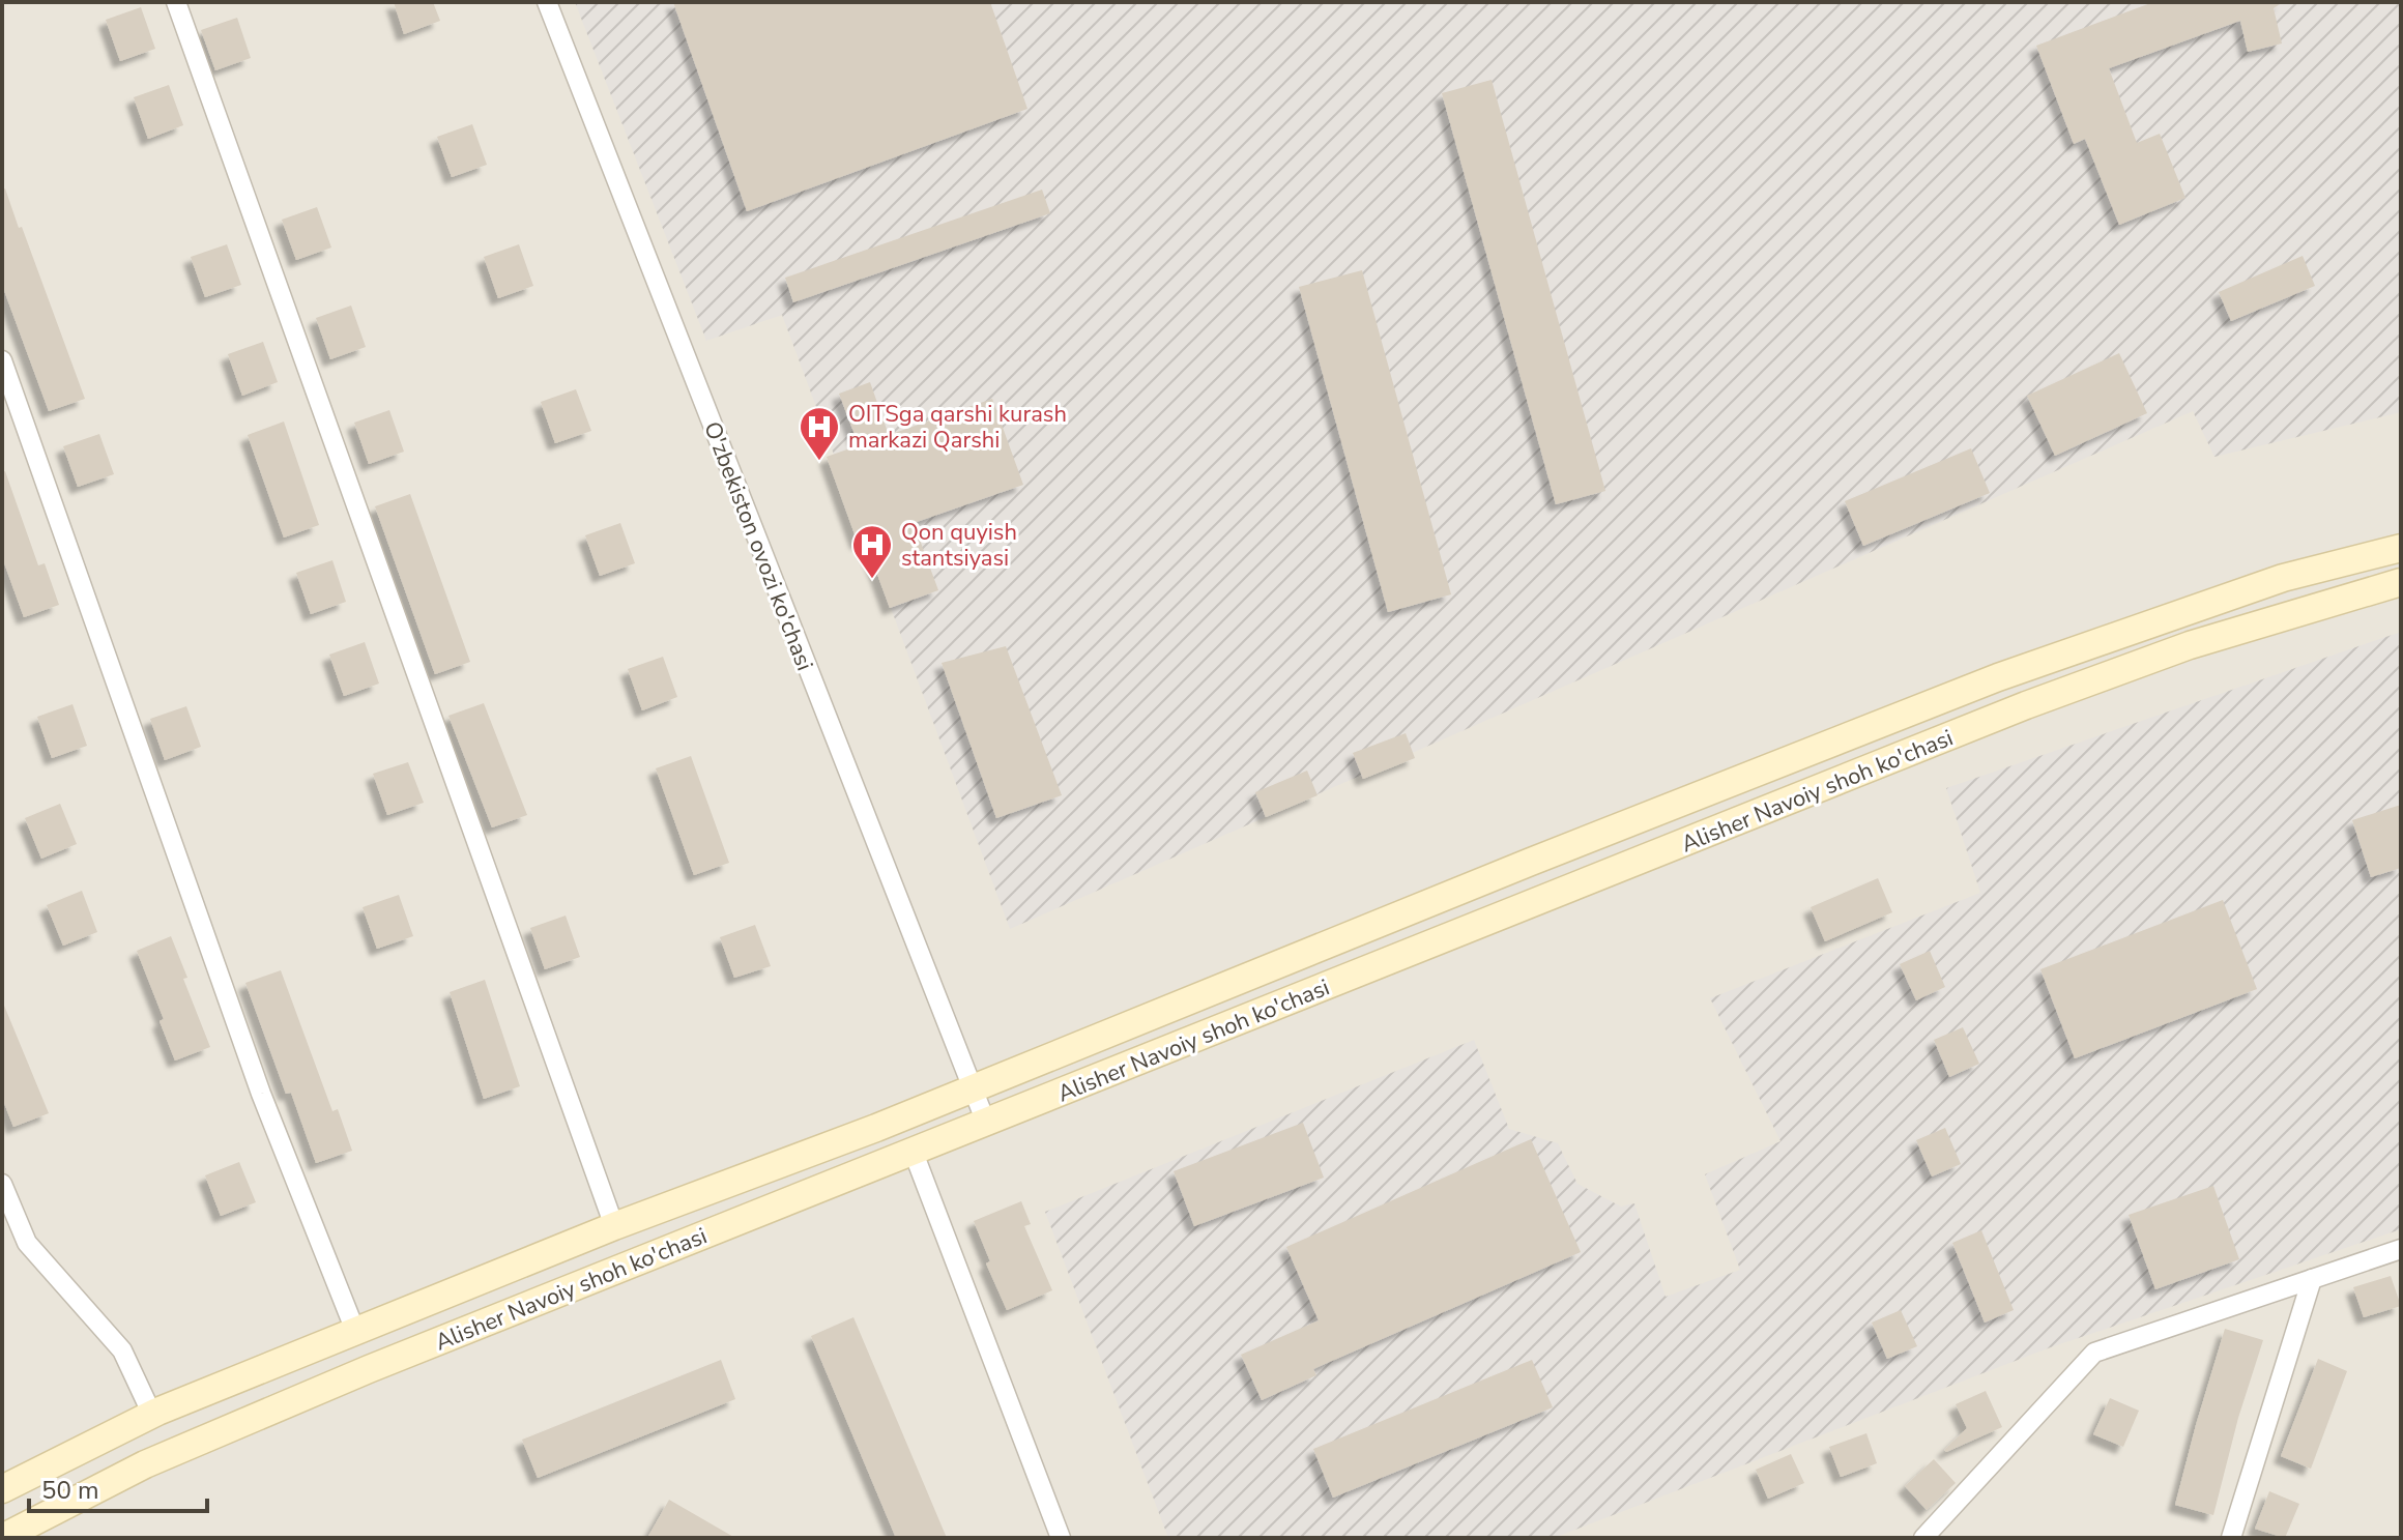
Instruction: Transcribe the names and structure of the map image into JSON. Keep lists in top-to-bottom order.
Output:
{
  "streets": {
    "main road": ["Alisher Navoiy shoh ko'chasi"],
    "street": ["O'zbekiston ovozi ko'chasi"]
  },
  "crossings": [
    ["O'zbekiston ovozi ko'chasi", "Alisher Navoiy shoh ko'chasi"]
  ],
  "places": {
    "hospital": ["OITSga qarshi kurash markazi Qarshi", "Qon quyish stantsiyasi"]
  },
  "scale_bar": "50 m"
}
